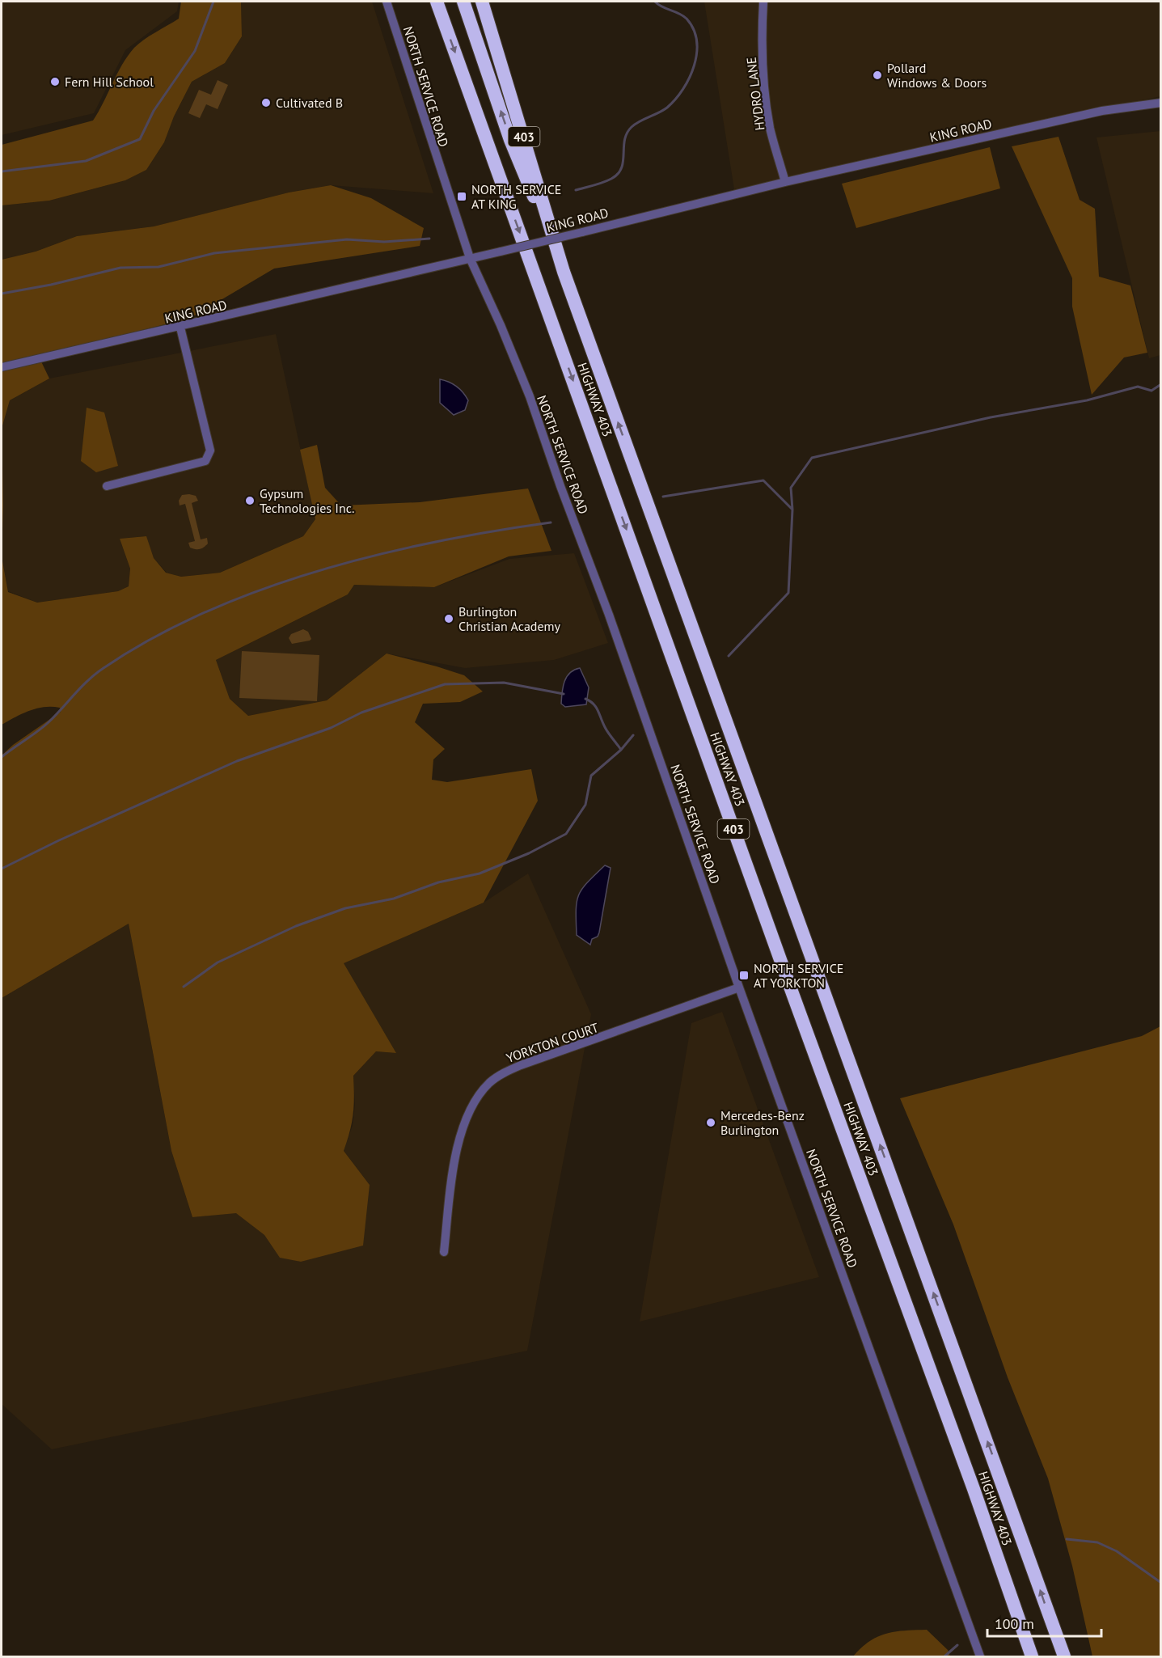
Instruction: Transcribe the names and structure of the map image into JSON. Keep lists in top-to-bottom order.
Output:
{
  "streets": {
    "highway": ["403", "HIGHWAY 403"],
    "street": [
      "NORTH SERVICE ROAD",
      "HYDRO LANE",
      "KING ROAD",
      "YORKTON COURT"
    ]
  },
  "crossings": [
    ["NORTH SERVICE ROAD", "KING ROAD"],
    ["NORTH SERVICE ROAD", "YORKTON COURT"],
    ["HYDRO LANE", "KING ROAD"]
  ],
  "places": {
    "other": [
      "Pollard Windows & Doors",
      "Fern Hill School",
      "Cultivated B",
      "Gypsum Technologies Inc.",
      "Burlington Christian Academy",
      "Mercedes-Benz Burlington"
    ],
    "transit": ["NORTH SERVICE AT KING", "NORTH SERVICE AT YORKTON"]
  },
  "scale_bar": "100 m"
}
